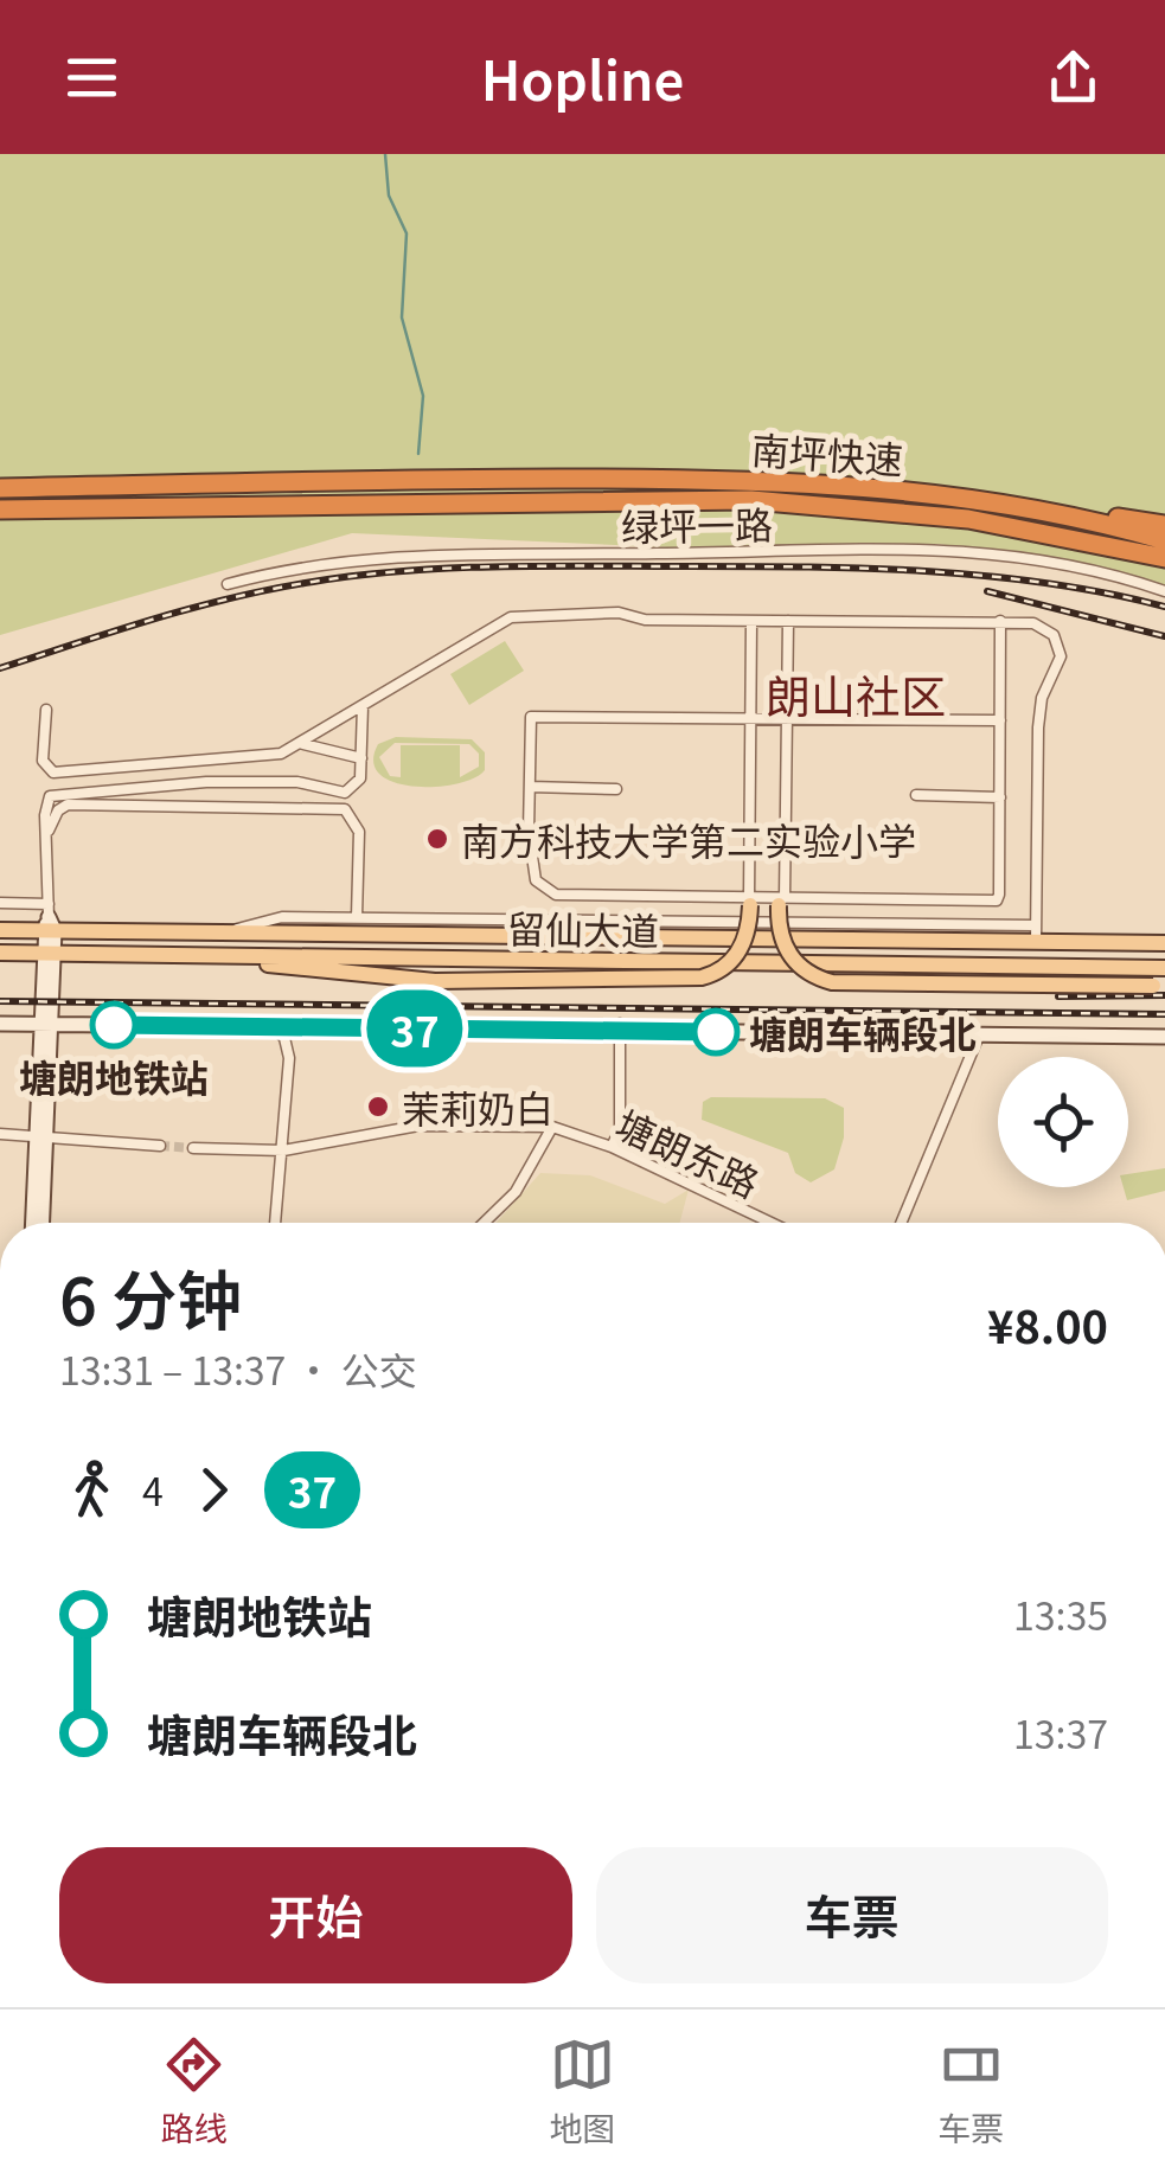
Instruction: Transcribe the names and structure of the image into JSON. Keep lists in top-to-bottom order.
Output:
{
  "streets": {
    "highway": ["南坪快速"],
    "main road": ["留仙大道"],
    "street": ["绿坪一路", "塘朗东路"]
  },
  "districts": ["朗山社区"],
  "places": [
    "南方科技大学第二实验小学",
    "塘朗地铁站",
    "塘朗车辆段北",
    "茉莉奶白"
  ],
  "lines": ["bus line 37"],
  "page": {
    "header": "Hopline",
    "on_map": "37",
    "heading": ["6 分钟", "13:31 – 13:37 · 公交", "¥8.00"],
    "legs": ["4", "37"],
    "list": [
      {
        "name": "塘朗地铁站",
        "value": "13:35"
      },
      {
        "name": "塘朗车辆段北",
        "value": "13:37"
      }
    ],
    "buttons": ["开始", "车票"],
    "tabs": ["路线", "地图", "车票"]
  }
}
